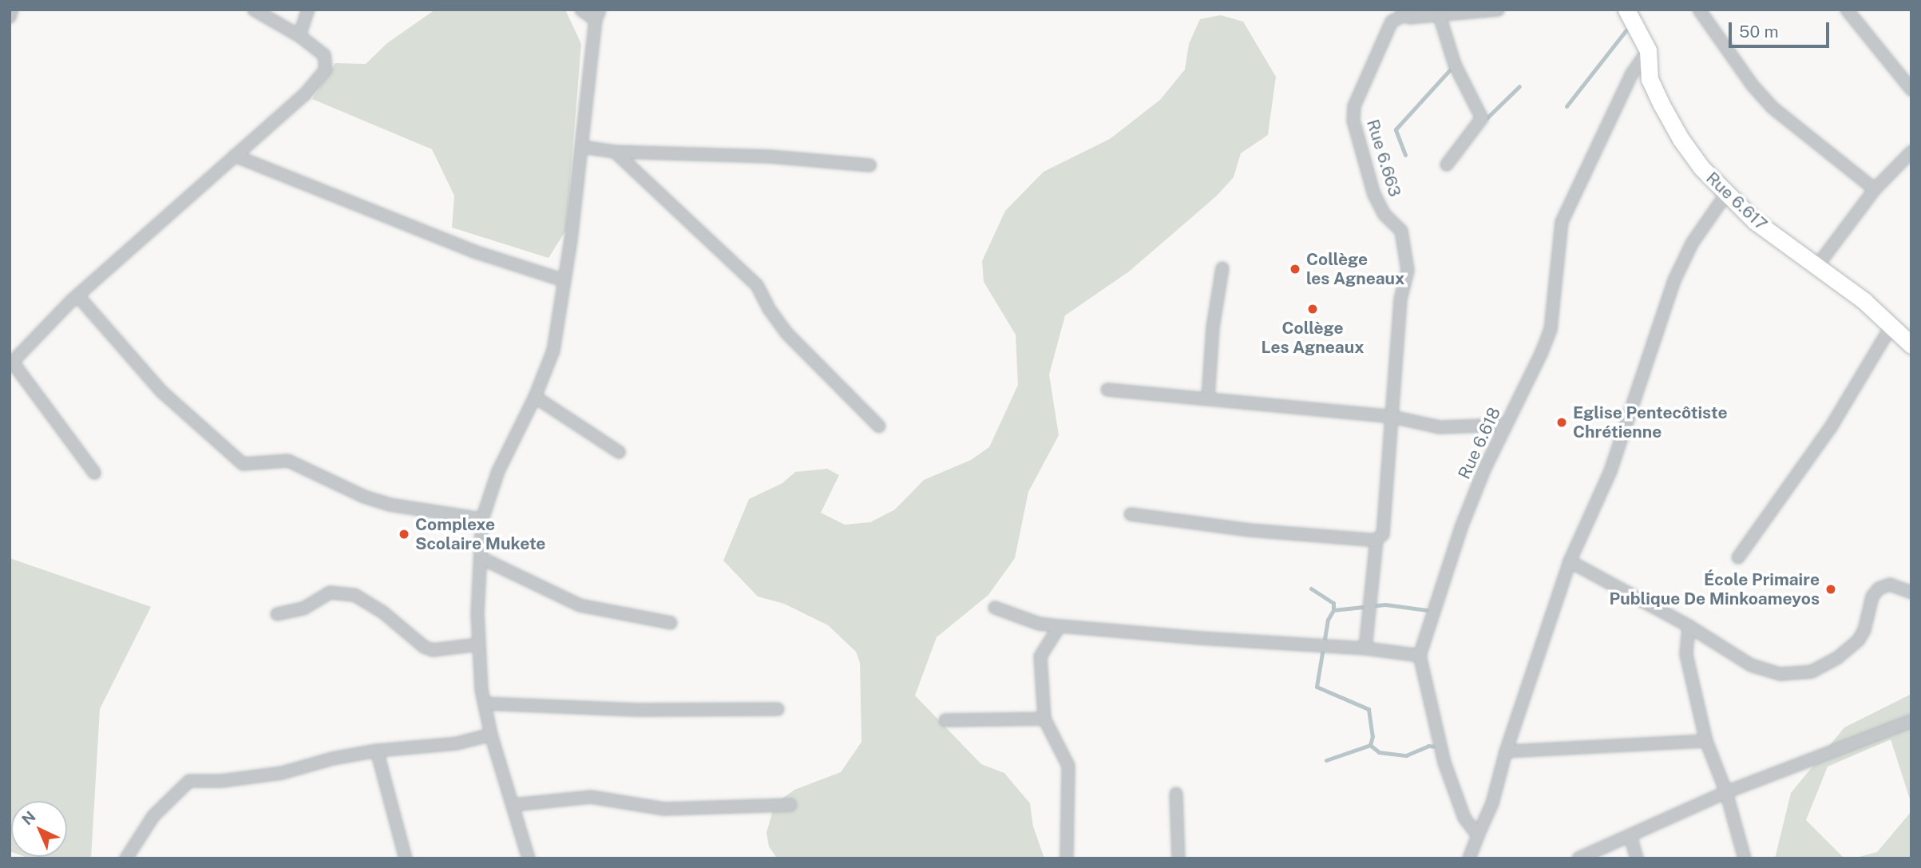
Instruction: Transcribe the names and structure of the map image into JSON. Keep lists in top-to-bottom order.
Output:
{
  "streets": {
    "street": ["Rue 6.663", "Rue 6.617", "Rue 6.618"]
  },
  "crossings": [
    ["Rue 6.617", "Rue 6.618"]
  ],
  "places": [
    "Collège les Agneaux",
    "Collège Les Agneaux",
    "Eglise Pentecôtiste Chrétienne",
    "Complexe Scolaire Mukete",
    "École Primaire Publique De Minkoameyos"
  ],
  "scale_bar": "50 m",
  "north": "top left"
}
